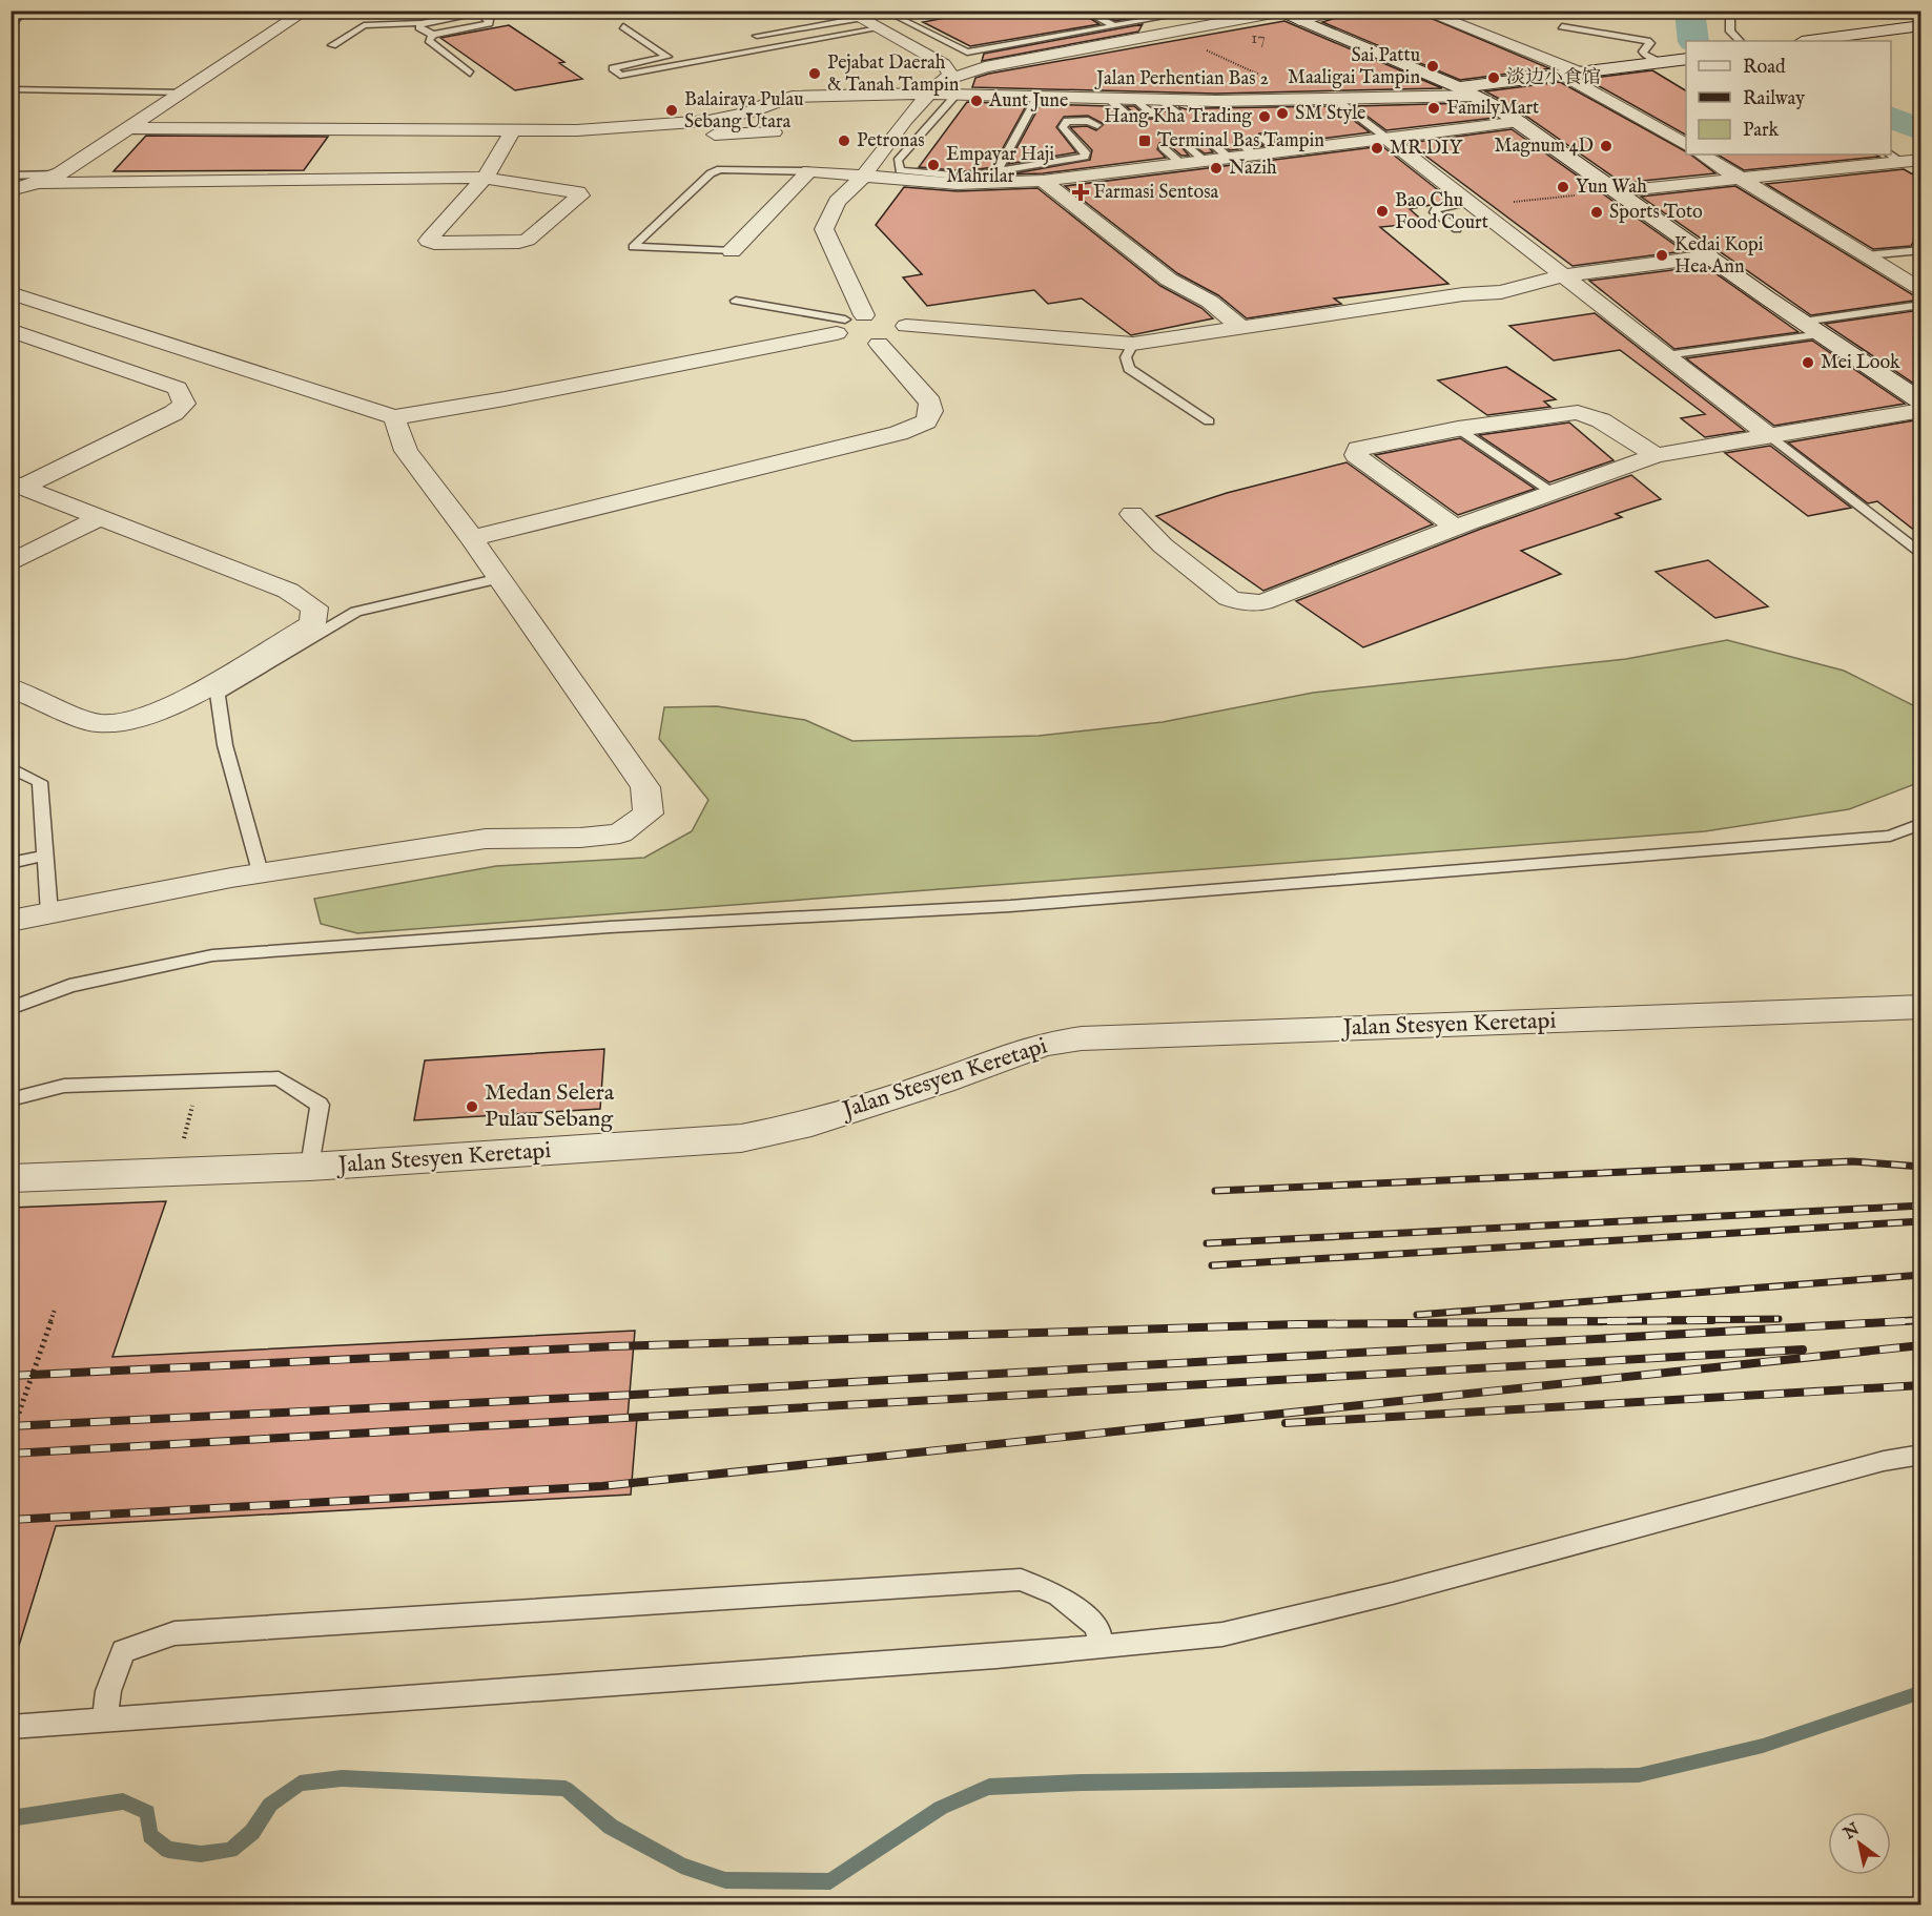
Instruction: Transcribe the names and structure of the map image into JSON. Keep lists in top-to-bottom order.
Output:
{
  "streets": {
    "street": ["Jalan Perhentian Bas 2", "Jalan Stesyen Keretapi"]
  },
  "places": {
    "other": [
      "Sai Pattu Maaligai Tampin",
      "Pejabat Daerah & Tanah Tampin",
      "淡边小食馆",
      "Aunt June",
      "FamilyMart",
      "Balairaya Pulau Sebang Utara",
      "SM Style",
      "Hang Kha Trading",
      "Petronas",
      "Magnum 4D",
      "MR.DIY",
      "Empayar Haji Mahrilar",
      "Nazih",
      "Yun Wah",
      "Bao Chu Food Court",
      "Sports Toto",
      "Kedai Kopi Hea Ann",
      "Mei Look",
      "Medan Selera Pulau Sebang"
    ],
    "transit": ["Terminal Bas Tampin"],
    "health": ["Farmasi Sentosa"]
  },
  "house_numbers": ["17"],
  "legend": ["Road", "Railway", "Park"],
  "north": "top left"
}
